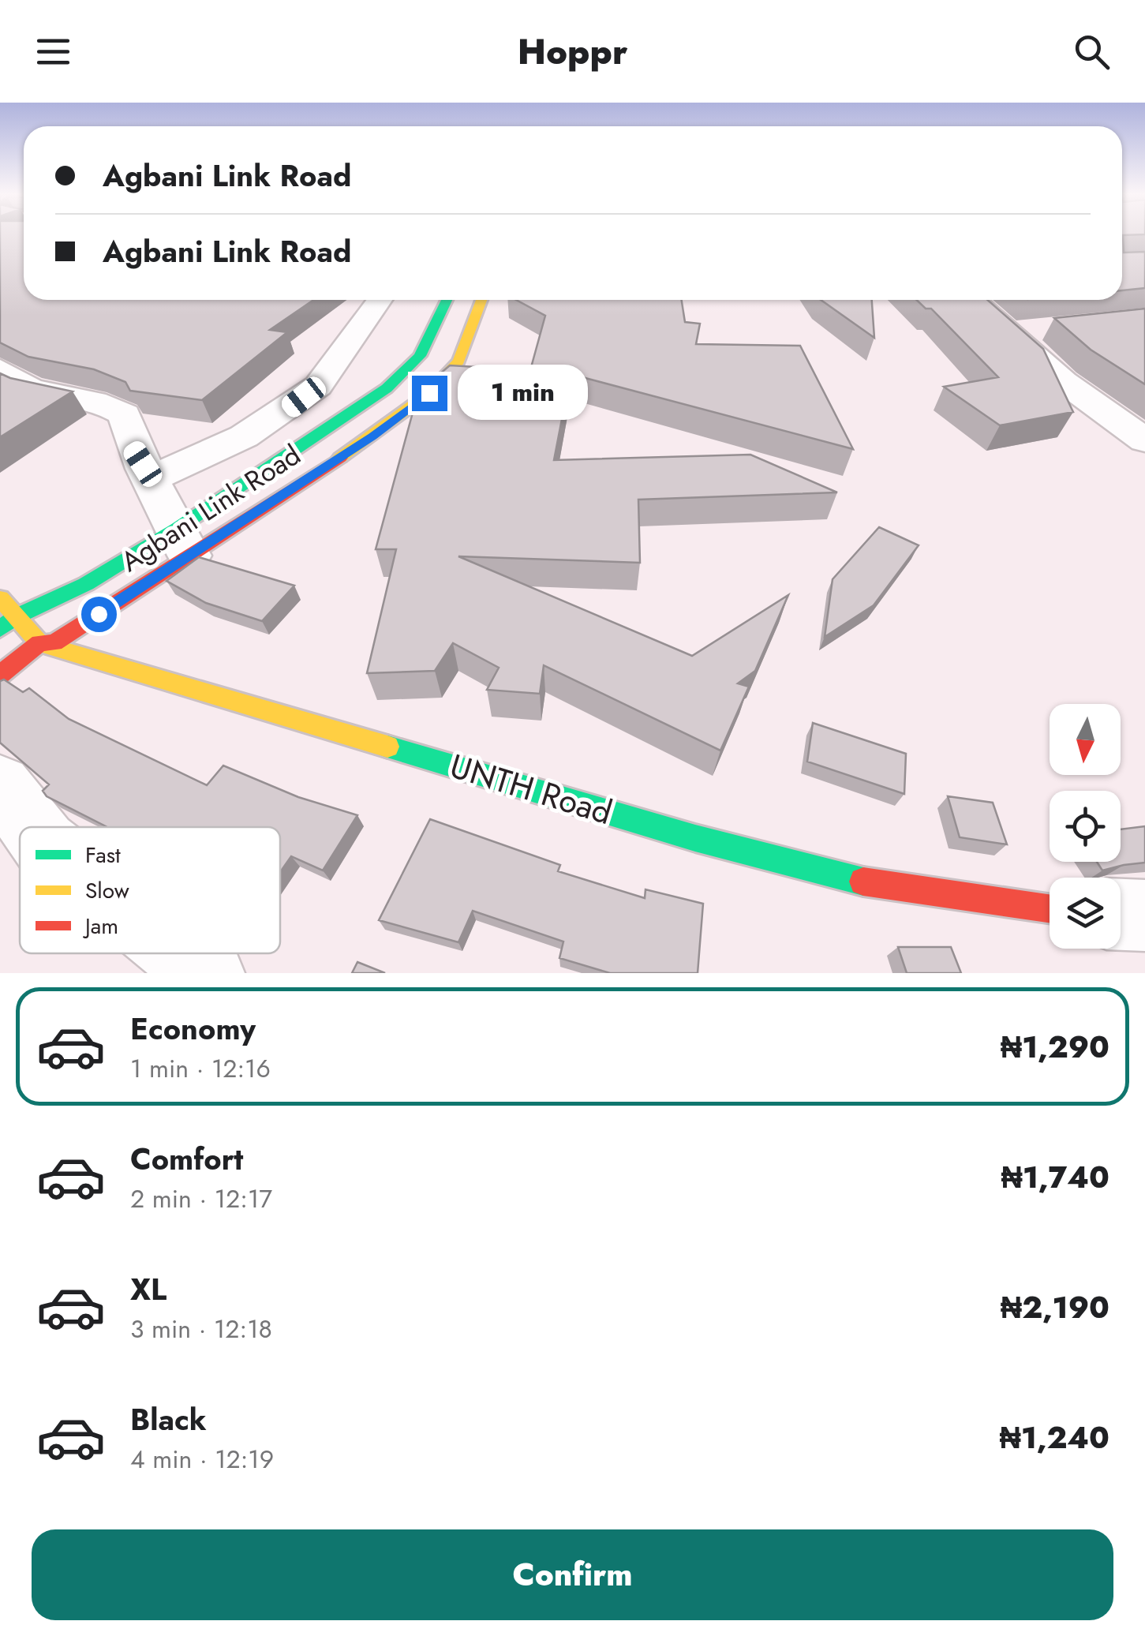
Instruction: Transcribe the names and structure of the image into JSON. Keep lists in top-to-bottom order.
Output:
{
  "streets": {
    "main road": ["Agbani Link Road", "UNTH Road"]
  },
  "crossings": [
    ["Agbani Link Road", "UNTH Road"]
  ],
  "legend": ["Fast", "Slow", "Jam"],
  "north": "bottom",
  "page": {
    "header": "Hoppr",
    "banner": ["Agbani Link Road", "Agbani Link Road"],
    "bubble": "1 min",
    "list": [
      {
        "name": "Economy",
        "note": "1 min · 12:16",
        "value": "₦1,290"
      },
      {
        "name": "Comfort",
        "note": "2 min · 12:17",
        "value": "₦1,740"
      },
      {
        "name": "XL",
        "note": "3 min · 12:18",
        "value": "₦2,190"
      },
      {
        "name": "Black",
        "note": "4 min · 12:19",
        "value": "₦1,240"
      }
    ],
    "buttons": "Confirm"
  }
}
